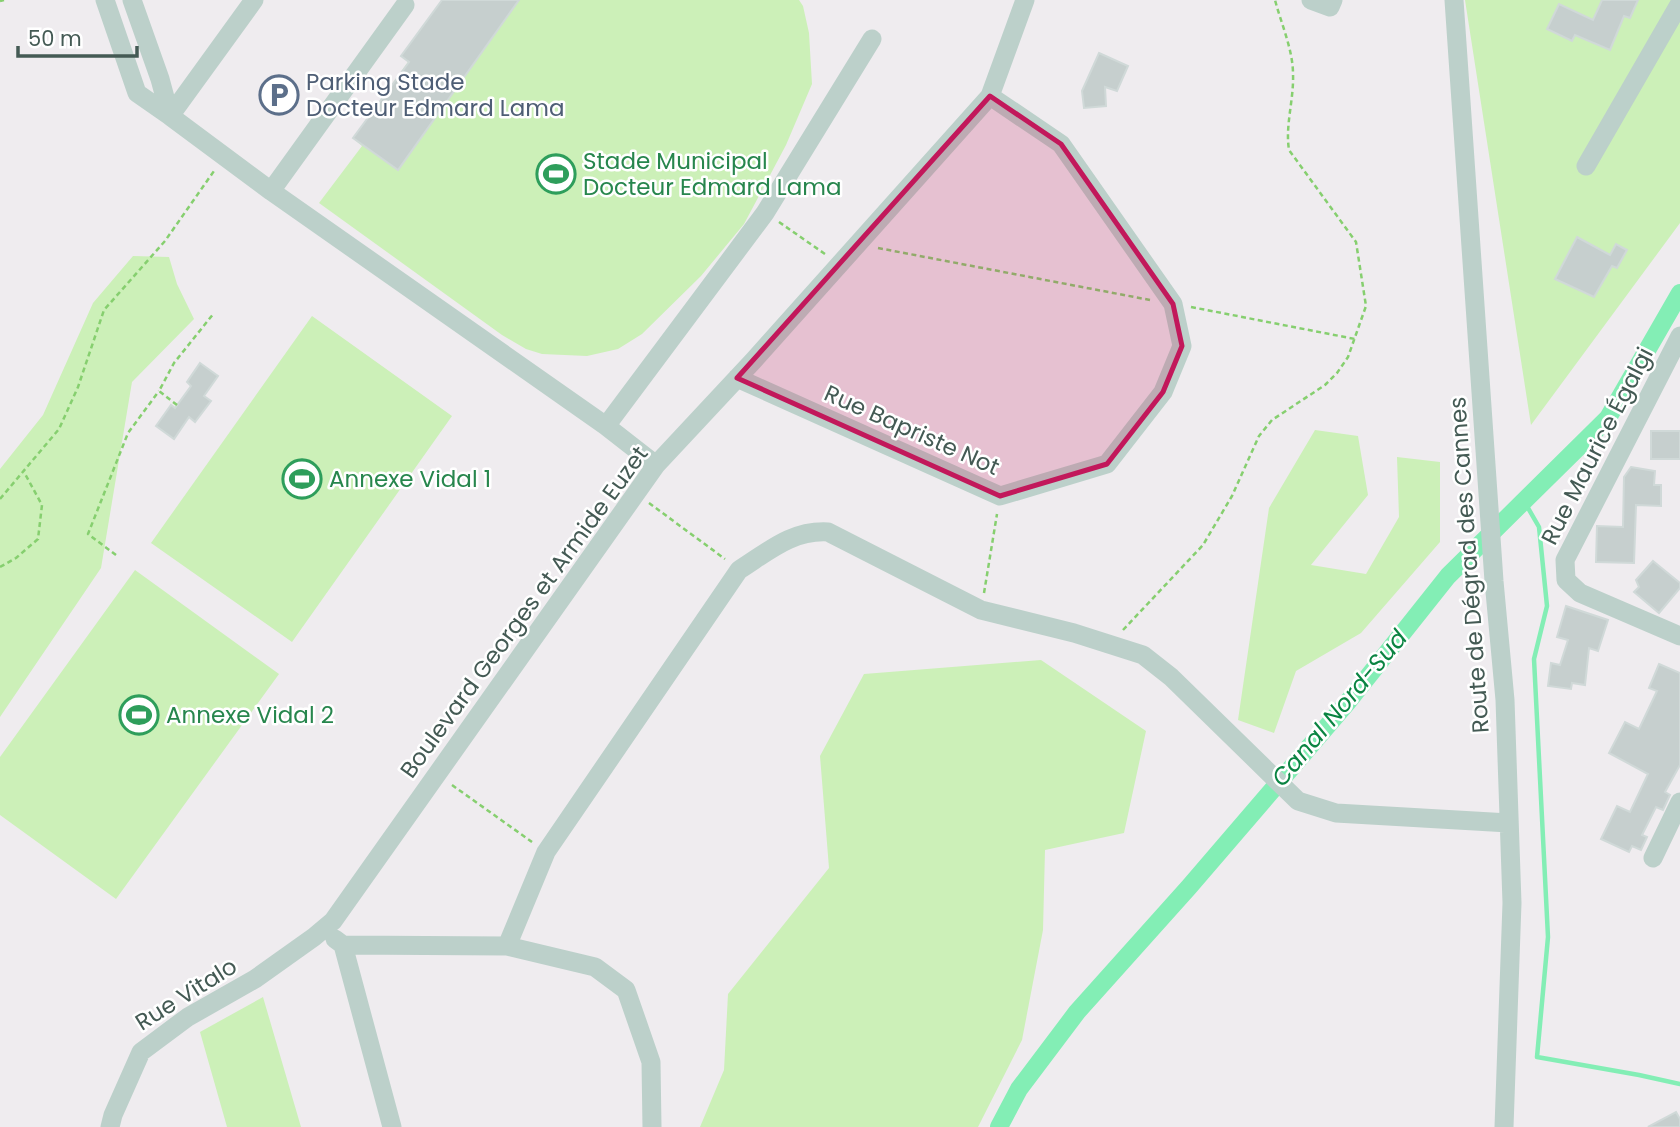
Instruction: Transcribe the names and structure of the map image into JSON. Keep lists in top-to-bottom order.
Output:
{
  "streets": {
    "street": [
      "Rue Bapriste Not",
      "Rue Maurice Égalgi",
      "Route de Dégrad des Cannes",
      "Boulevard Georges et Armide Euzet",
      "Rue Vitalo"
    ]
  },
  "crossings": [
    ["Rue Bapriste Not", "Boulevard Georges et Armide Euzet"],
    ["Boulevard Georges et Armide Euzet", "Rue Vitalo"]
  ],
  "water": ["Canal Nord-Sud"],
  "places": {
    "parking": ["Parking Stade Docteur Edmard Lama"],
    "sports": ["Stade Municipal Docteur Edmard Lama", "Annexe Vidal 1", "Annexe Vidal 2"]
  },
  "scale_bar": "50 m"
}
